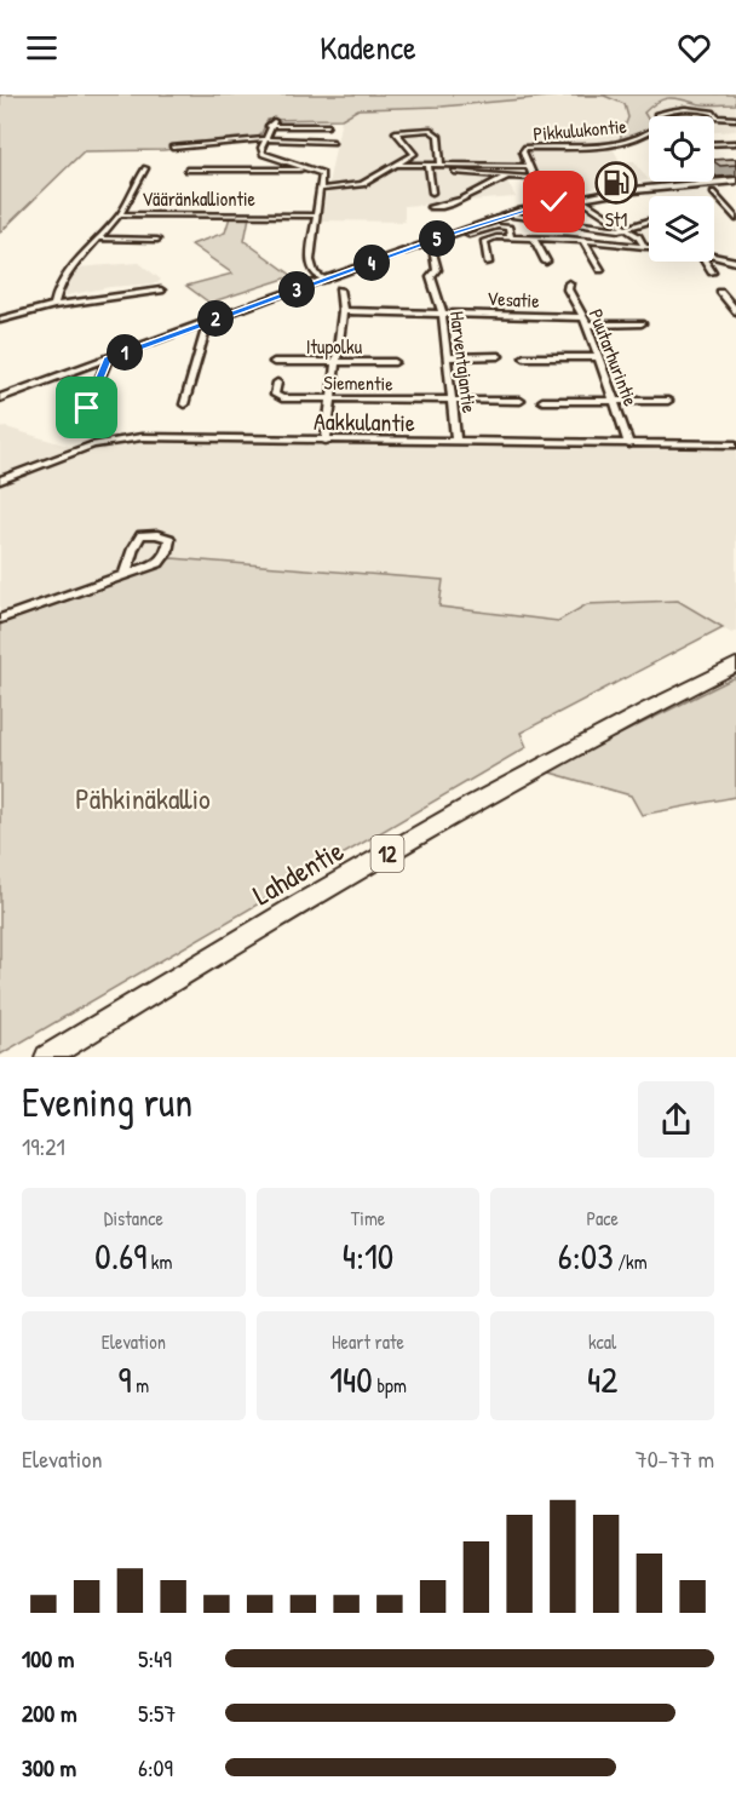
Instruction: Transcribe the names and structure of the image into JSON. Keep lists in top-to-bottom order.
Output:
{
  "streets": {
    "highway": ["12", "Lahdentie"],
    "street": [
      "Pikkulukontie",
      "Vääränkalliontie",
      "Vesatie",
      "Itupolku",
      "Puutarhurintie",
      "Harventajantie",
      "Siementie",
      "Aakkulantie"
    ]
  },
  "crossings": [
    ["Vesatie", "Puutarhurintie"],
    ["Vesatie", "Harventajantie"],
    ["Puutarhurintie", "Aakkulantie"],
    ["Harventajantie", "Siementie"],
    ["Harventajantie", "Aakkulantie"]
  ],
  "parks": ["Pähkinäkallio"],
  "places": {
    "fuel station": ["St1"]
  },
  "page": {
    "header": "Kadence",
    "pins": [
      "5",
      "4",
      "3",
      "2",
      "1"
    ],
    "heading": ["Evening run", "19:21"],
    "stats": [
      ["Distance", "0.69 km"],
      ["Time", "4:10"],
      ["Pace", "6:03 /km"],
      ["Elevation", "9 m"],
      ["Heart rate", "140 bpm"],
      ["kcal", "42"]
    ],
    "chart": ["Elevation", "70–77 m"],
    "list": [
      {
        "name": "100 m",
        "note": "5:49"
      },
      {
        "name": "200 m",
        "note": "5:57"
      },
      {
        "name": "300 m",
        "note": "6:09"
      }
    ]
  }
}
